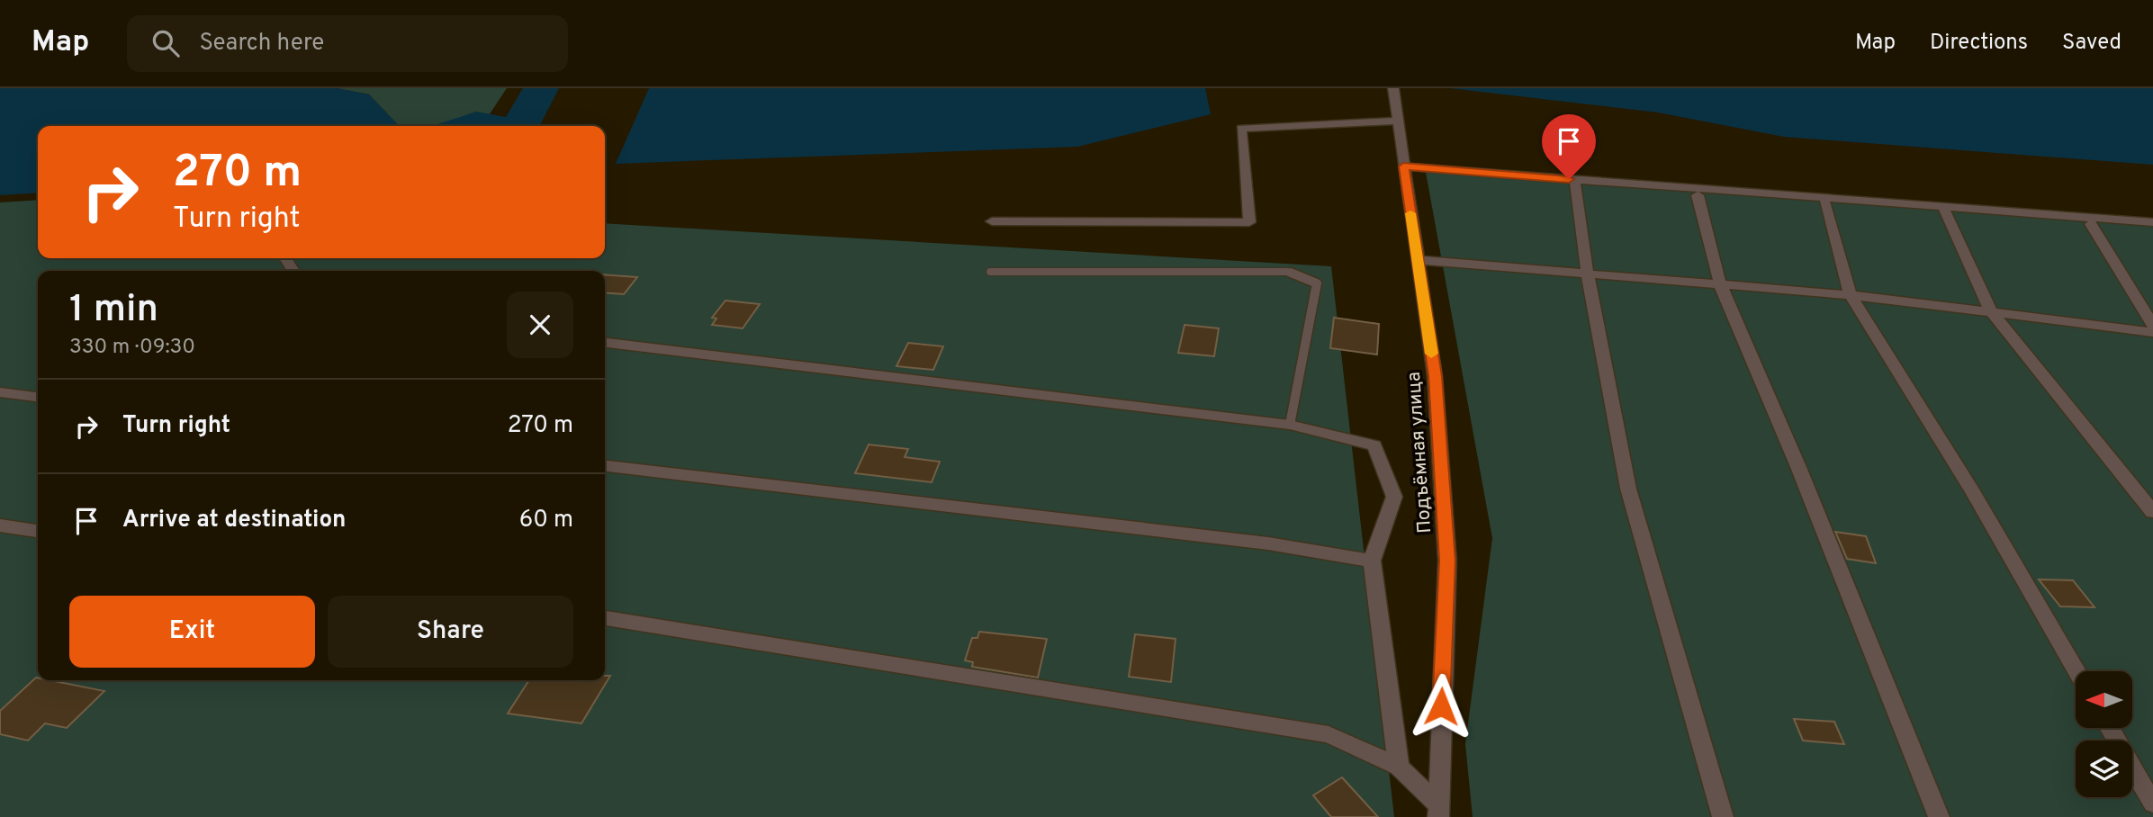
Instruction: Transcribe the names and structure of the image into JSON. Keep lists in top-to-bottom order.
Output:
{
  "streets": {
    "street": ["Подъёмная улица"]
  },
  "north": "left",
  "page": {
    "header": "Map",
    "search": "Search here",
    "nav": ["Map", "Directions", "Saved"],
    "turn": ["270 m", "Turn right"],
    "heading": ["1 min", "330 m · 09:30"],
    "list": [
      {
        "name": "Turn right",
        "value": "270 m"
      },
      {
        "name": "Arrive at destination",
        "value": "60 m"
      }
    ],
    "buttons": ["Exit", "Share"]
  }
}
